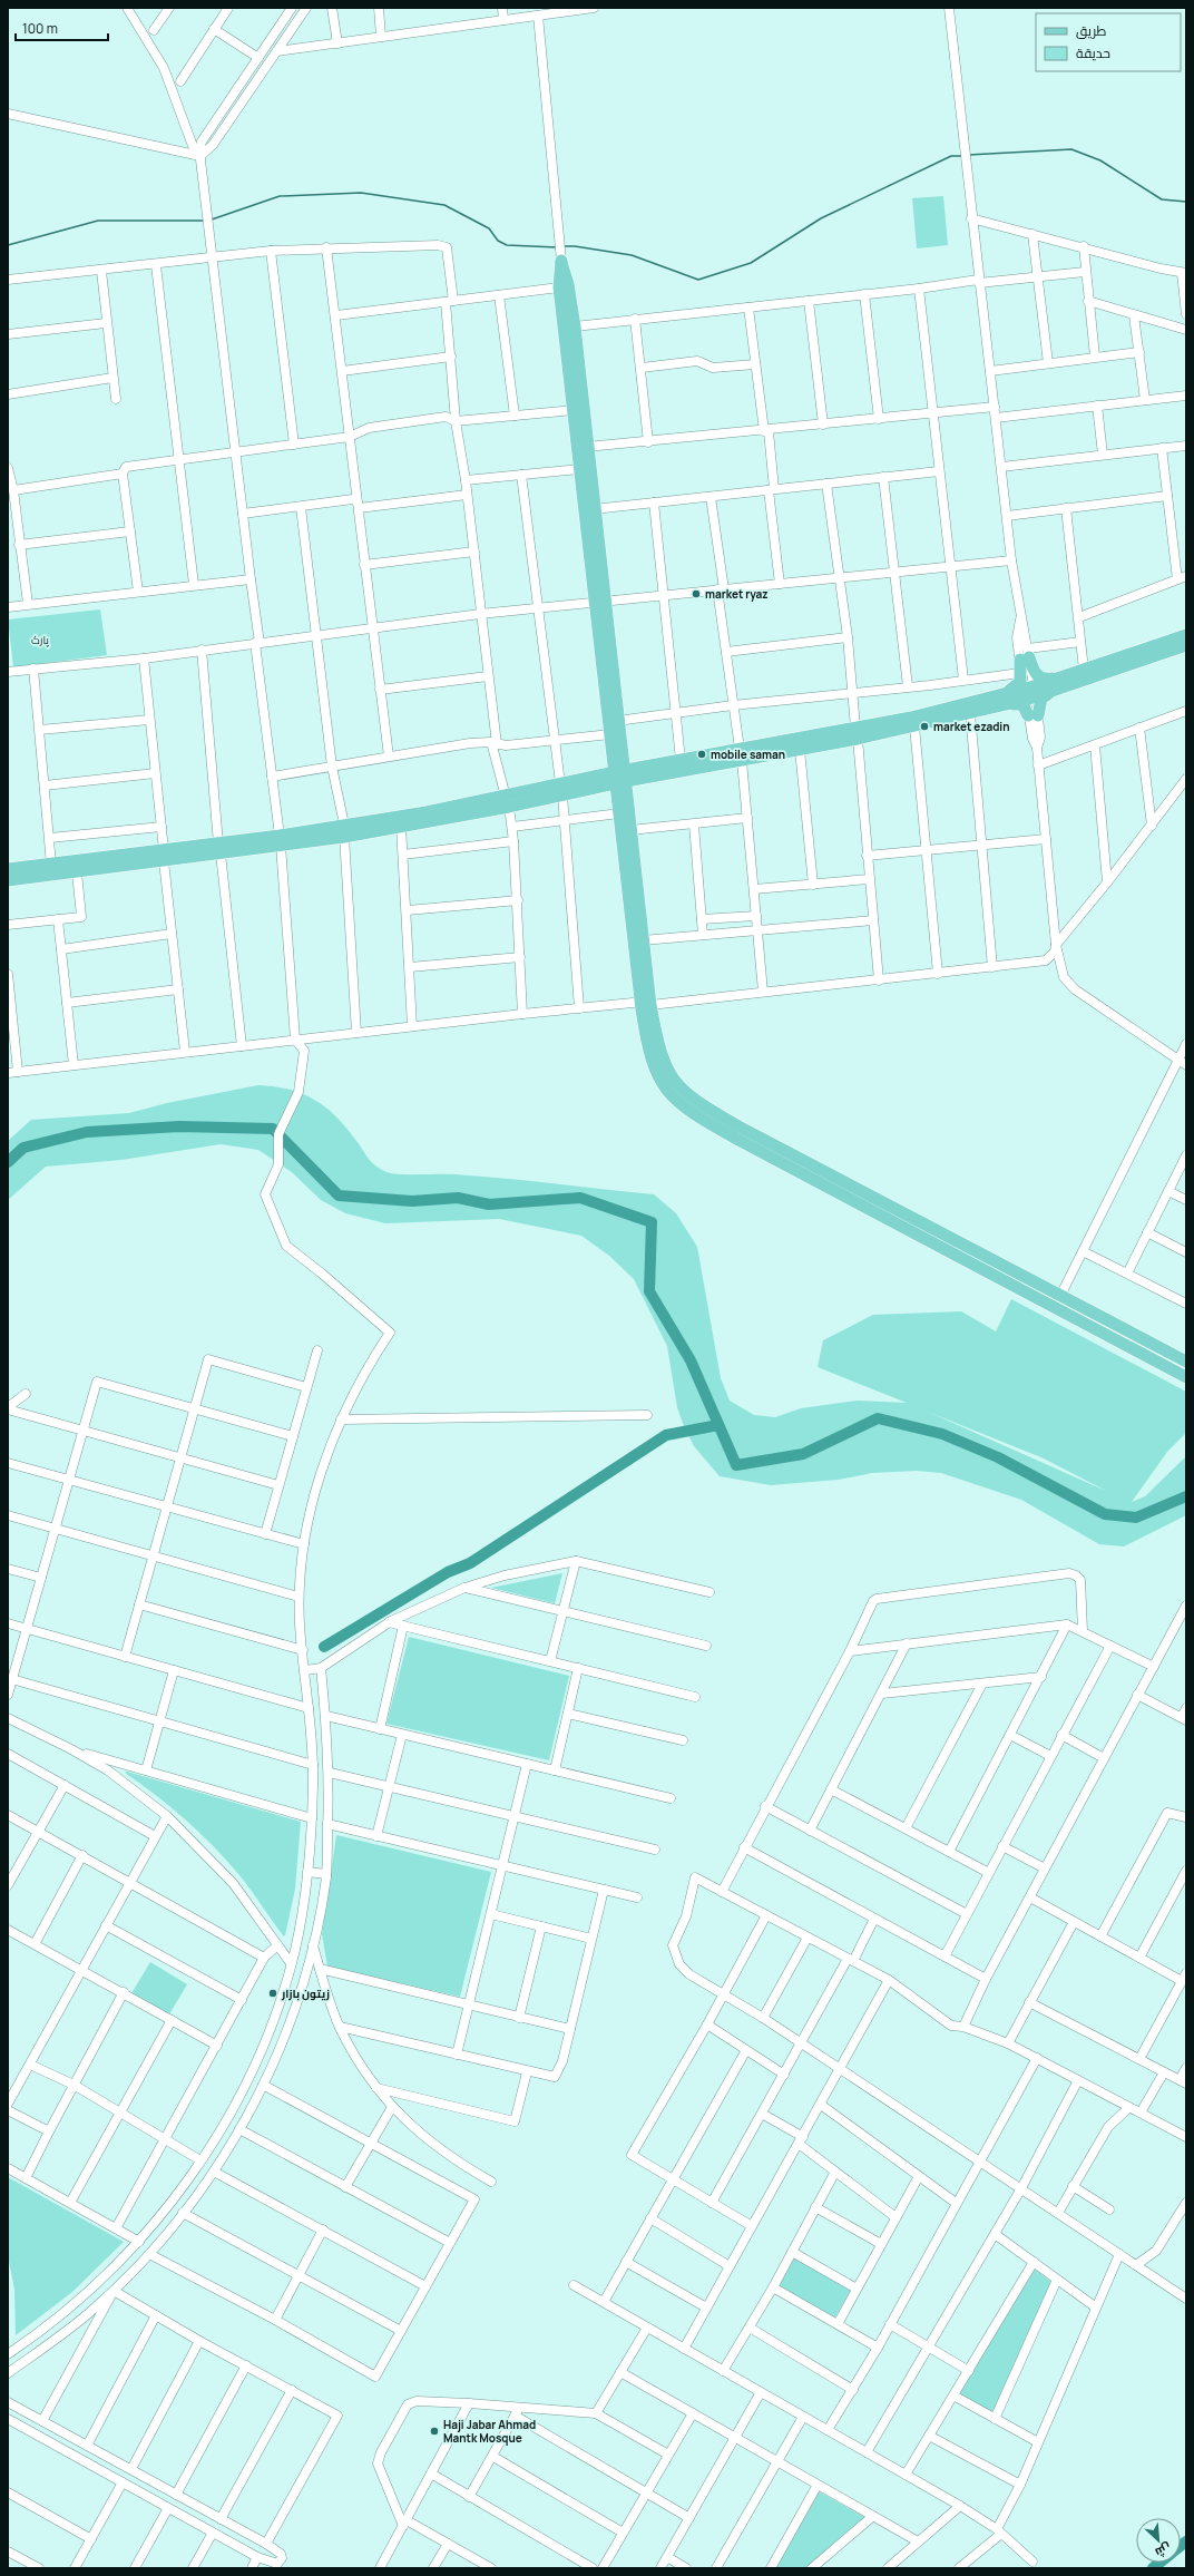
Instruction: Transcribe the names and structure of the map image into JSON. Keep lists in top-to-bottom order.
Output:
{
  "parks": ["پارک"],
  "places": [
    "market ryaz",
    "market ezadin",
    "mobile saman",
    "زيتون بازار",
    "Haji Jabar Ahmad Mantk Mosque"
  ],
  "legend": ["طريق", "حديقة"],
  "scale_bar": "100 m",
  "north": "bottom right"
}
